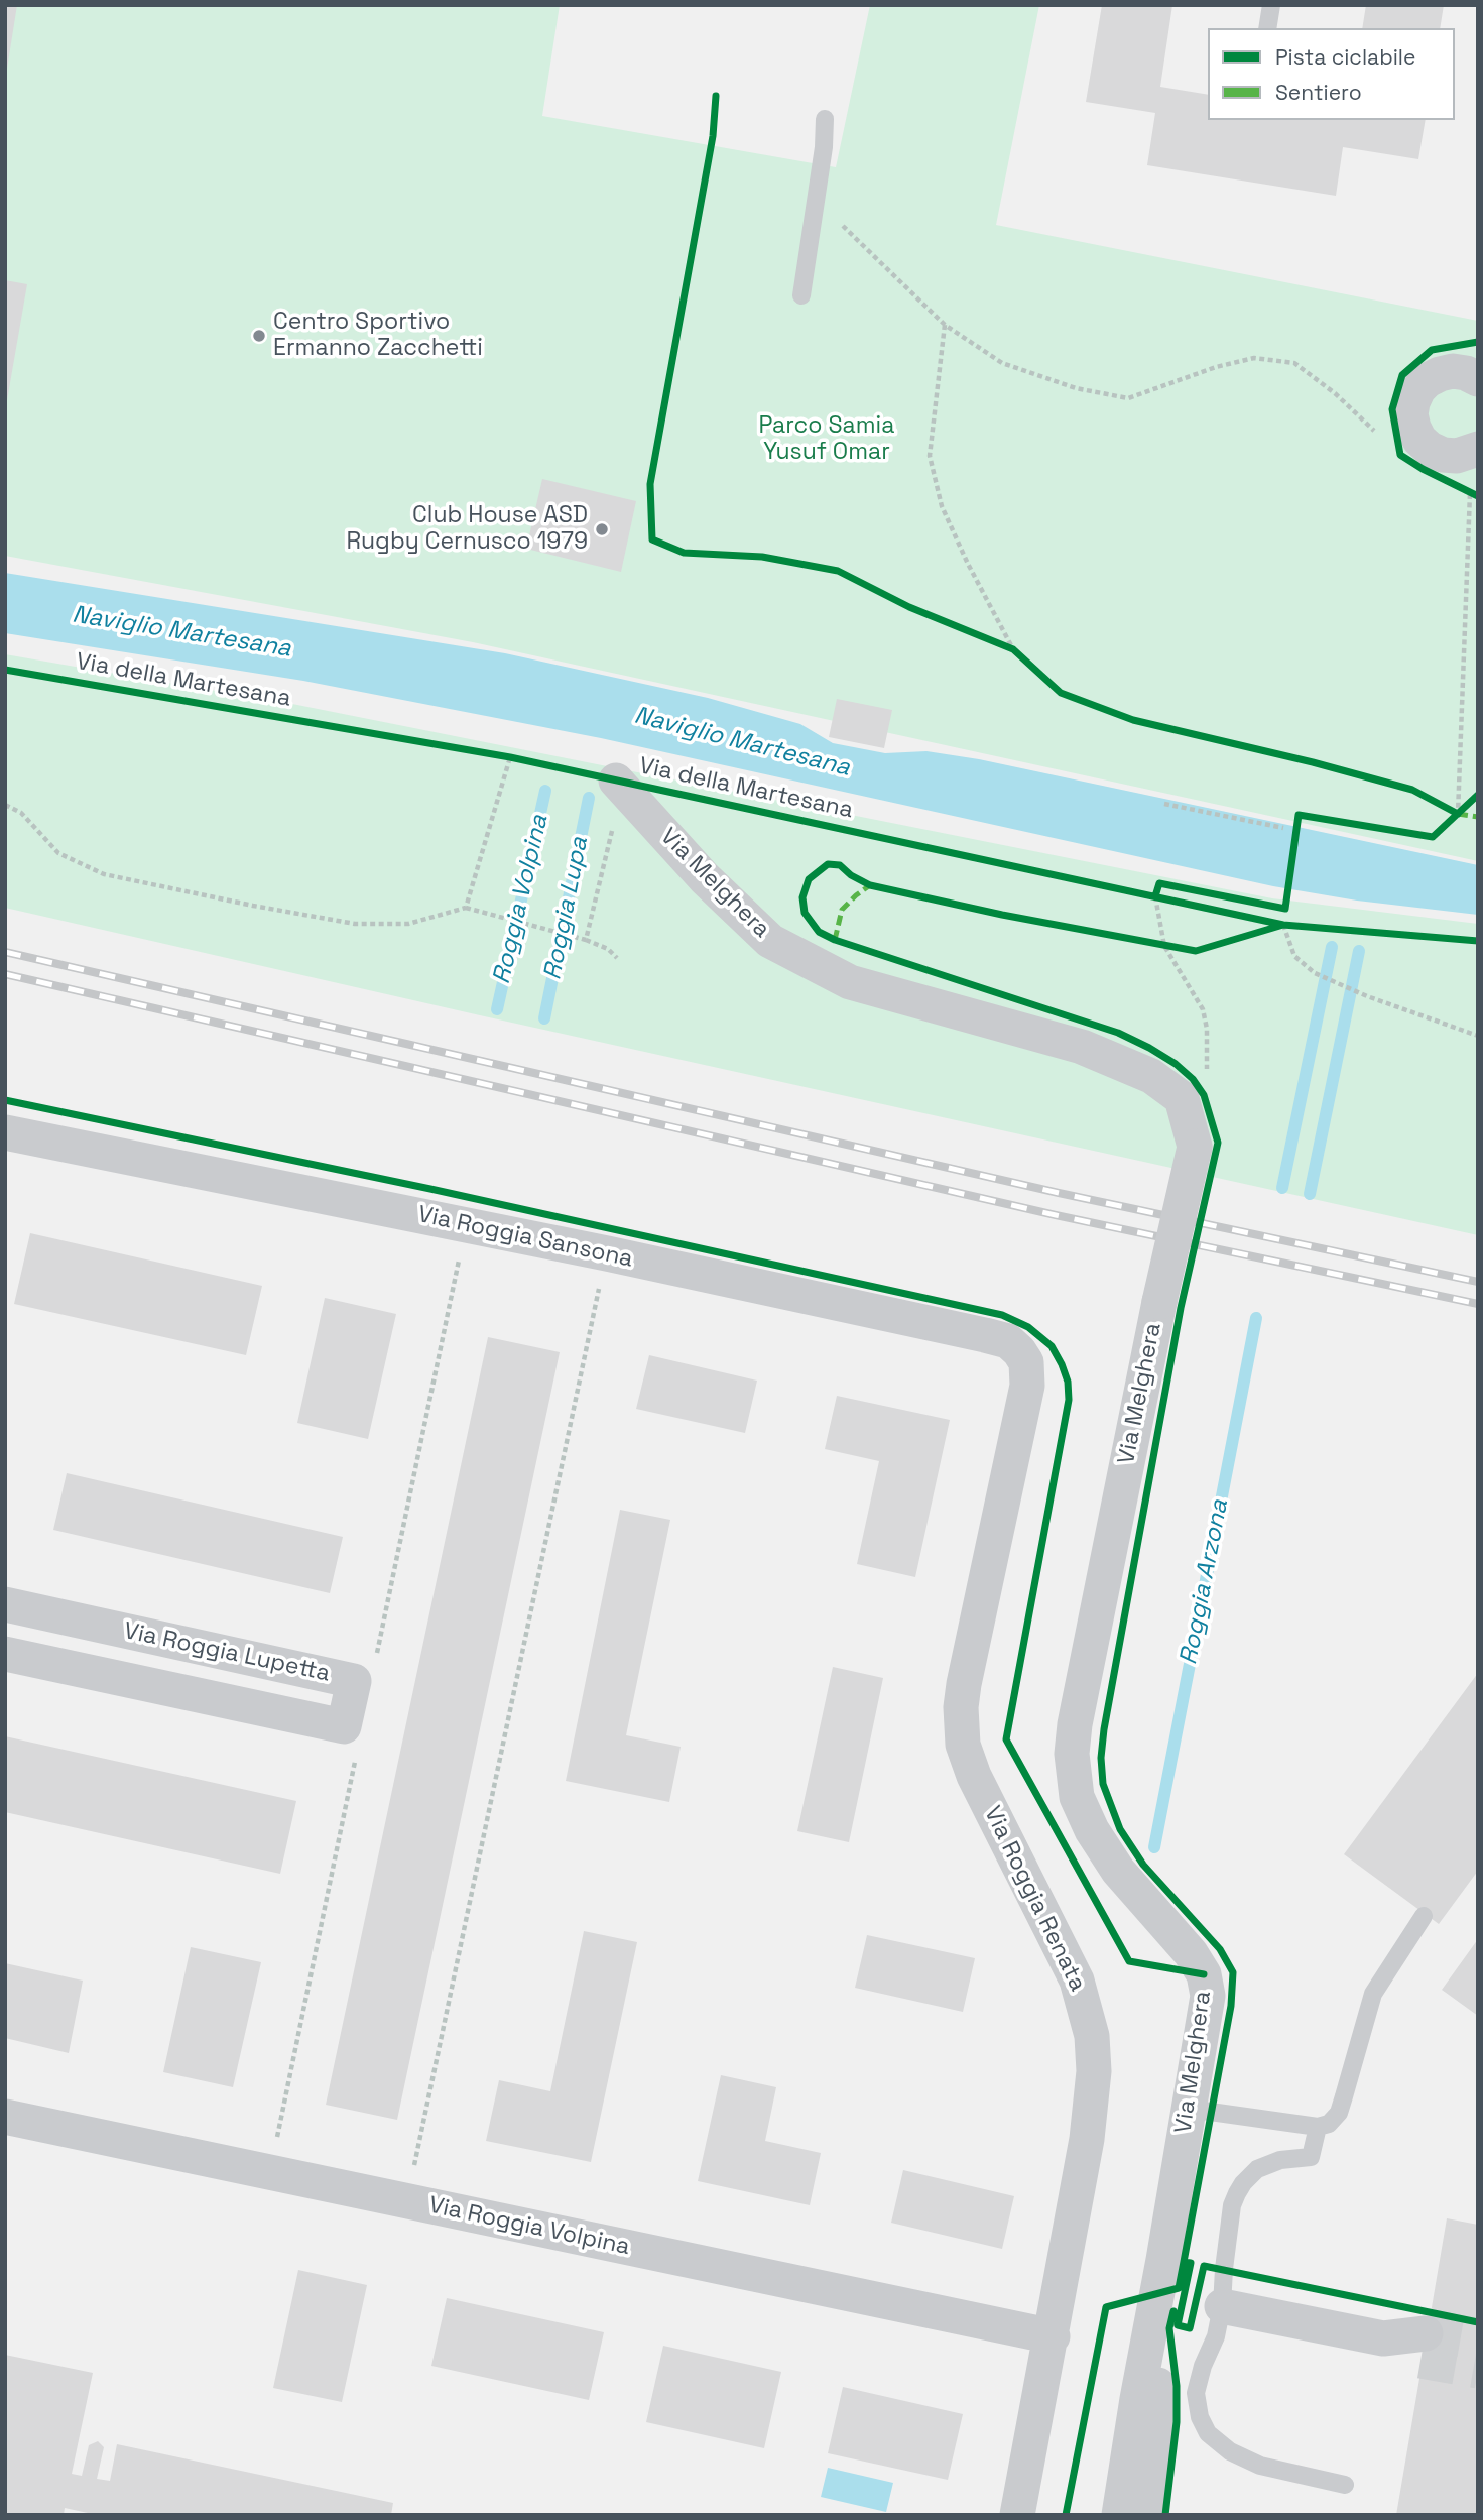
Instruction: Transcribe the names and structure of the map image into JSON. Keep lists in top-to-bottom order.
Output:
{
  "streets": {
    "street": [
      "Via Melghera",
      "Via Roggia Sansona",
      "Via Roggia Lupetta",
      "Via Roggia Renata",
      "Via Roggia Volpina"
    ],
    "cycle path": ["Via della Martesana"]
  },
  "crossings": [
    ["Via Roggia Sansona", "Via Roggia Renata"],
    ["Via Roggia Renata", "Via Roggia Volpina"]
  ],
  "water": [
    "Naviglio Martesana",
    "Roggia Volpina",
    "Roggia Lupa",
    "Roggia Arzona"
  ],
  "parks": ["Parco Samia Yusuf Omar"],
  "places": ["Centro Sportivo Ermanno Zacchetti", "Club House ASD Rugby Cernusco 1979"],
  "legend": ["Pista ciclabile", "Sentiero"]
}
